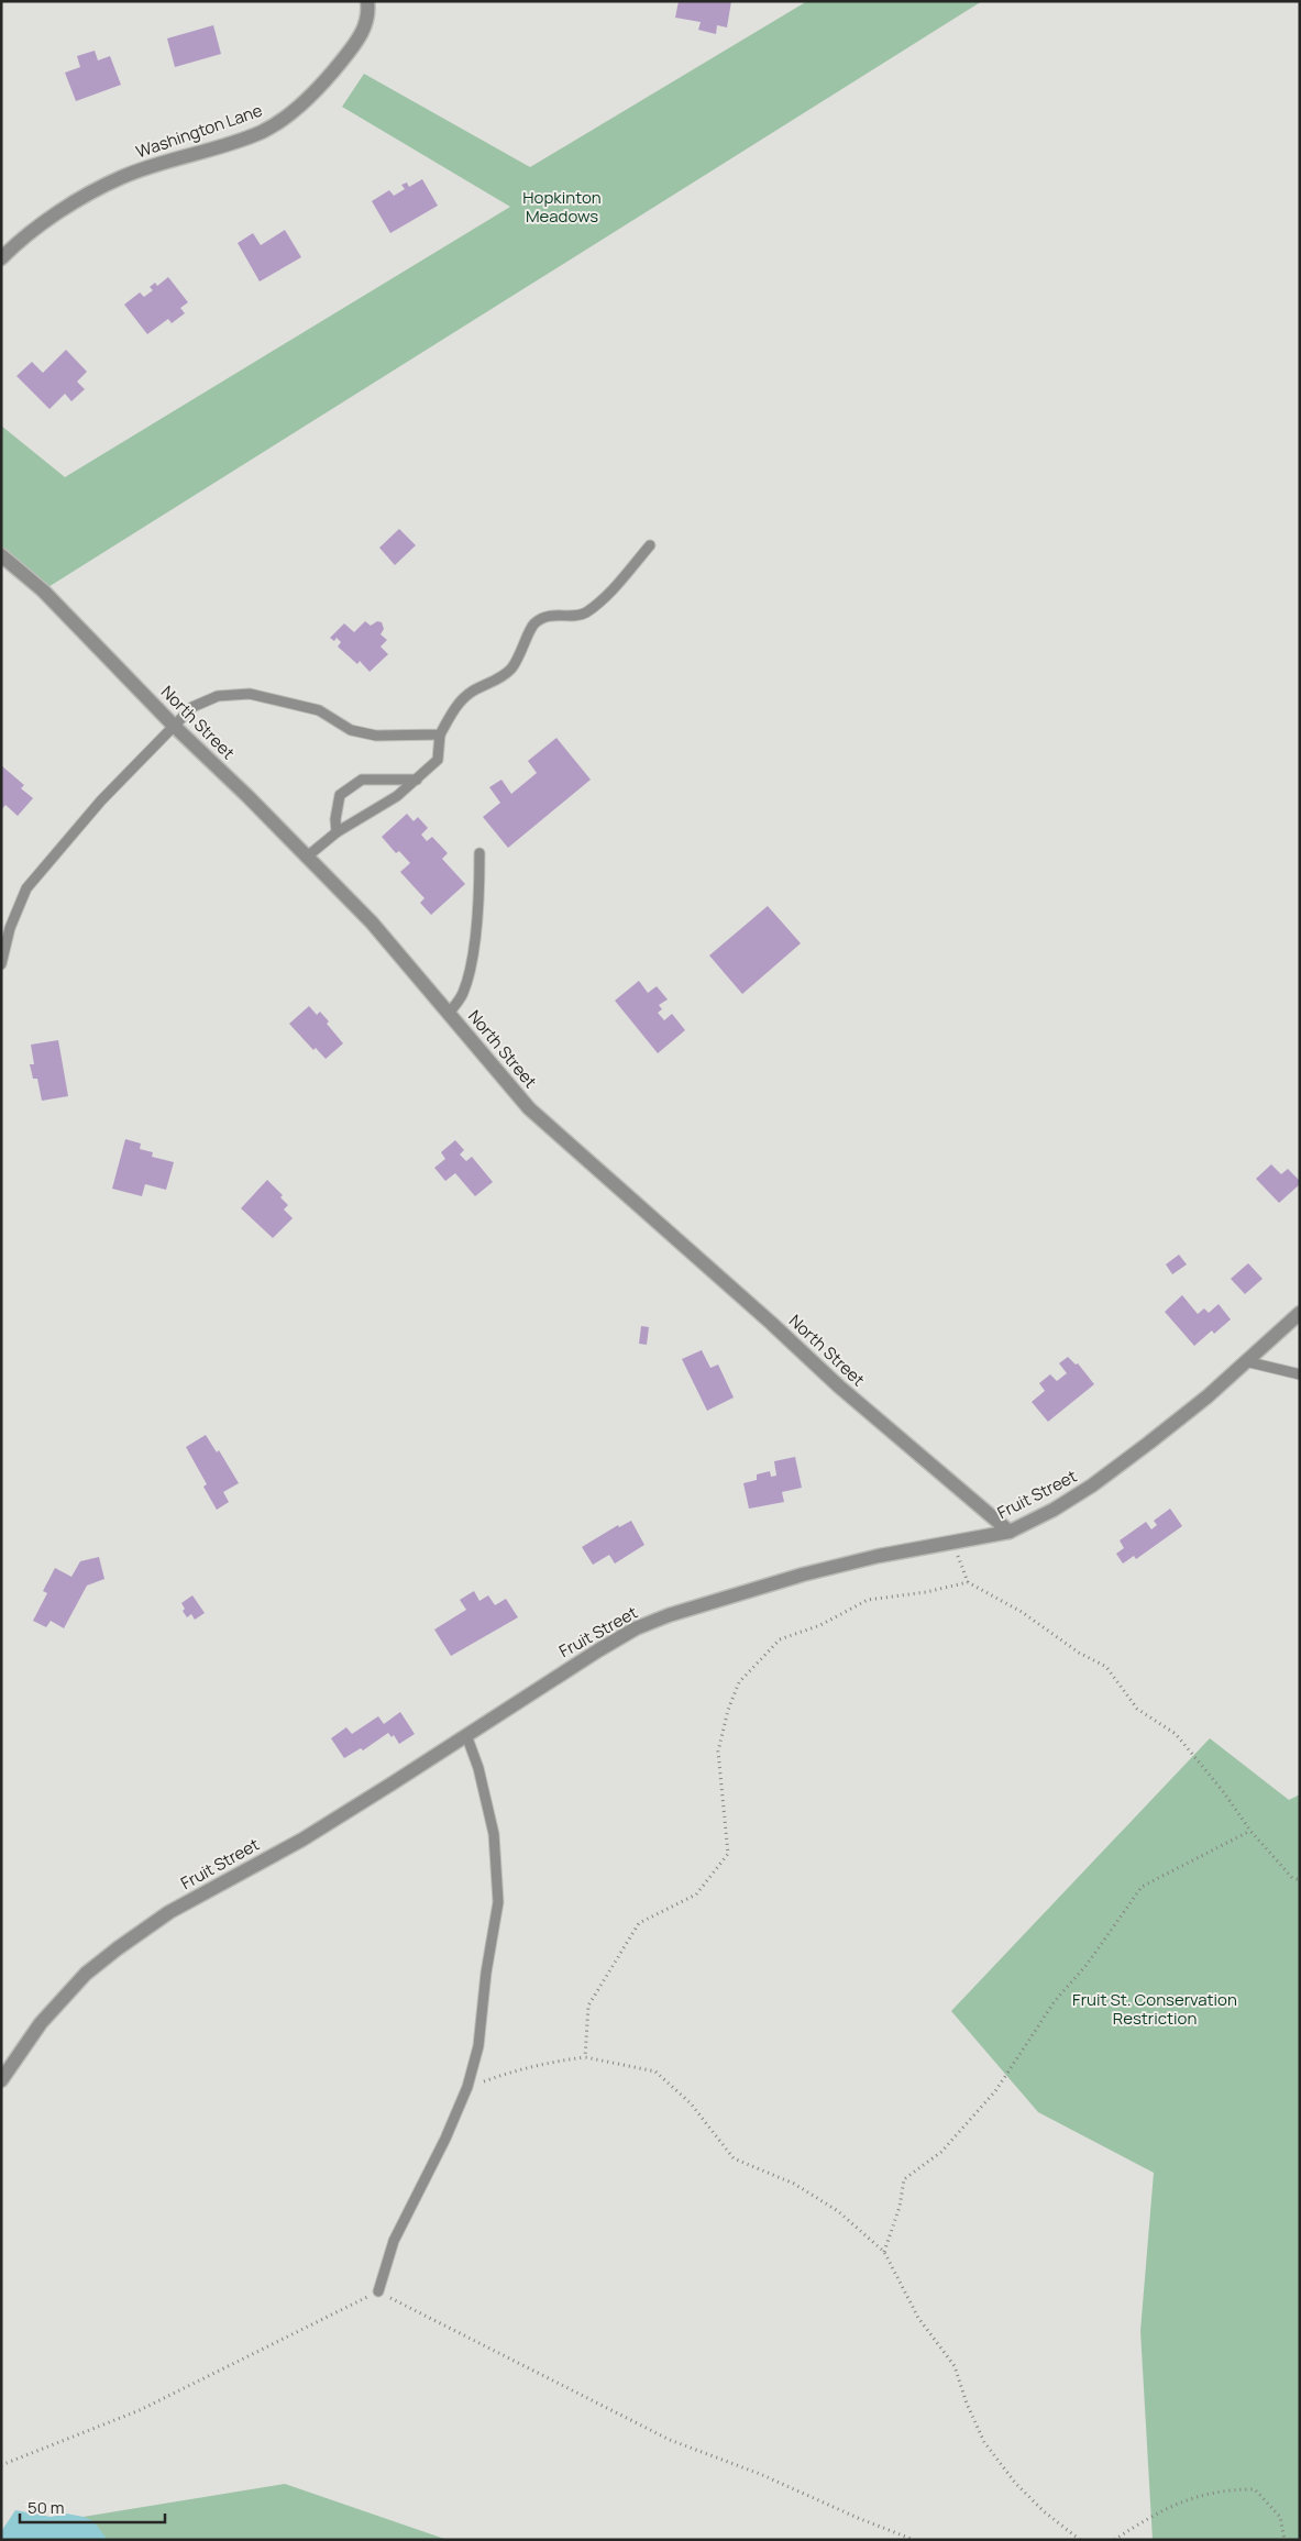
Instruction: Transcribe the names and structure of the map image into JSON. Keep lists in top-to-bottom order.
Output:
{
  "streets": {
    "street": ["Washington Lane", "North Street", "Fruit Street"]
  },
  "crossings": [
    ["North Street", "Fruit Street"]
  ],
  "parks": ["Hopkinton Meadows", "Fruit St. Conservation Restriction"],
  "scale_bar": "50 m"
}
